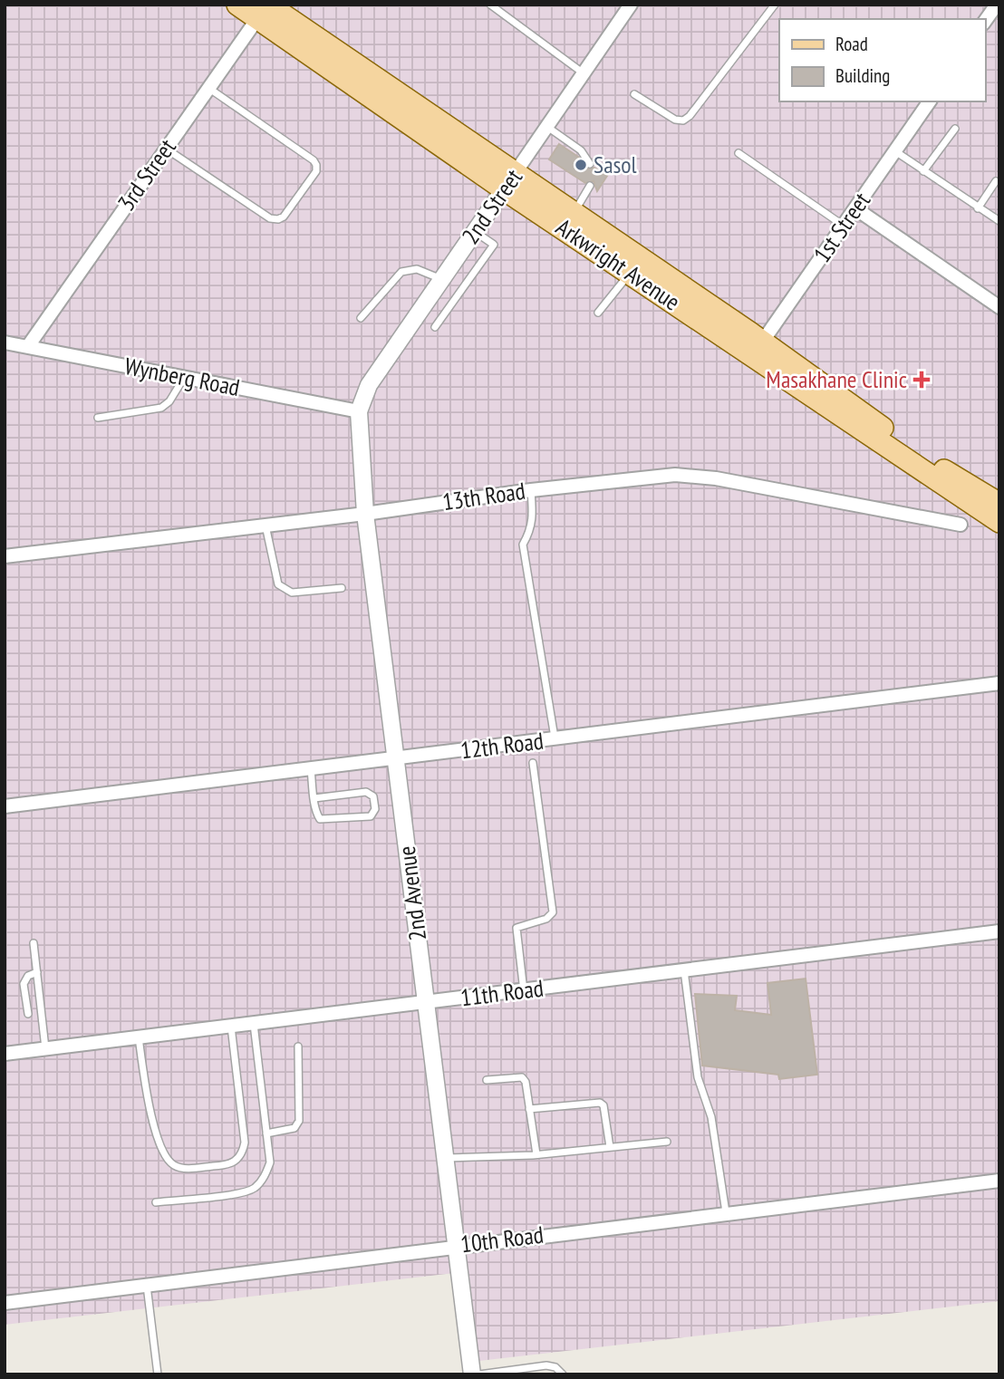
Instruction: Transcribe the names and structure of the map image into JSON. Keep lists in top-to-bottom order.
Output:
{
  "streets": {
    "main road": ["Arkwright Avenue"],
    "street": [
      "3rd Street",
      "2nd Street",
      "1st Street",
      "Wynberg Road",
      "13th Road",
      "12th Road",
      "2nd Avenue",
      "11th Road",
      "10th Road"
    ]
  },
  "crossings": [
    ["3rd Street", "Arkwright Avenue"],
    ["3rd Street", "Wynberg Road"],
    ["2nd Street", "Arkwright Avenue"],
    ["2nd Street", "Wynberg Road"],
    ["2nd Street", "2nd Avenue"],
    ["1st Street", "Arkwright Avenue"],
    ["Wynberg Road", "2nd Avenue"],
    ["13th Road", "2nd Avenue"],
    ["12th Road", "2nd Avenue"],
    ["2nd Avenue", "11th Road"],
    ["2nd Avenue", "10th Road"]
  ],
  "places": {
    "other": ["Sasol"],
    "health": ["Masakhane Clinic"]
  },
  "legend": ["Road", "Building"]
}
